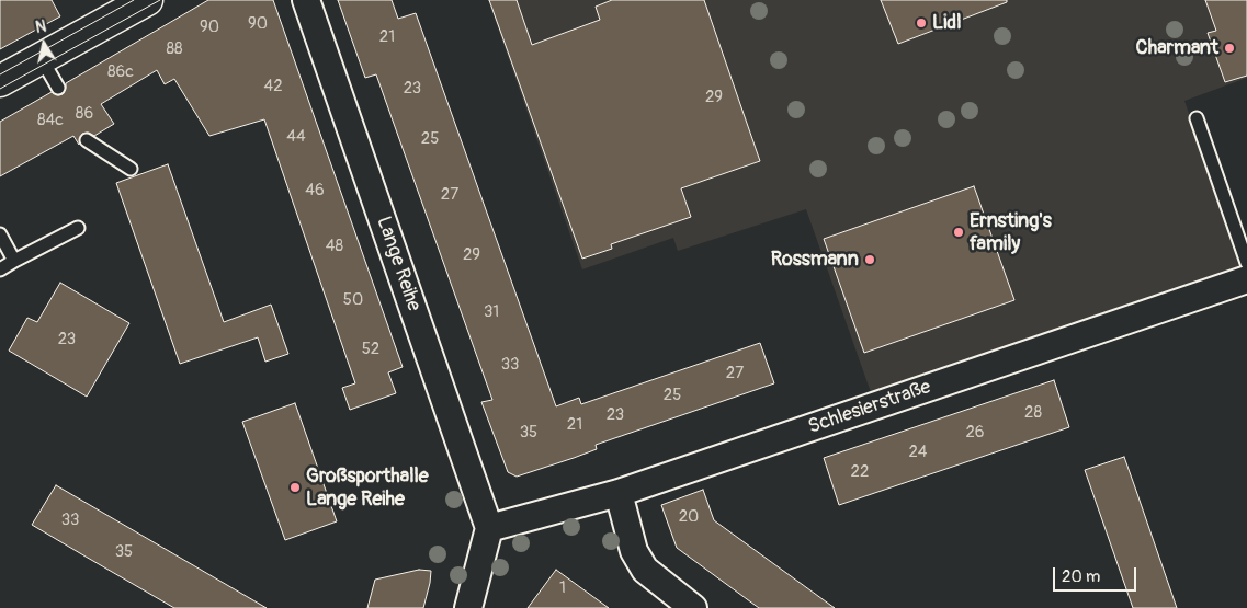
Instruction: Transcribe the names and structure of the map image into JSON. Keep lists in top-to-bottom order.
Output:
{
  "streets": {
    "street": ["Lange Reihe", "Schlesierstraße"]
  },
  "crossings": [
    ["Lange Reihe", "Schlesierstraße"]
  ],
  "places": [
    "Lidl",
    "Charmant",
    "Ernsting's family",
    "Rossmann",
    "Großsporthalle Lange Reihe"
  ],
  "house_numbers": [
    "90",
    "90",
    "21",
    "88",
    "86c",
    "42",
    "23",
    "29",
    "86",
    "84c",
    "44",
    "25",
    "46",
    "27",
    "48",
    "29",
    "50",
    "31",
    "23",
    "52",
    "33",
    "27",
    "25",
    "28",
    "23",
    "21",
    "35",
    "26",
    "24",
    "22",
    "20",
    "33",
    "35",
    "1"
  ],
  "scale_bar": "20 m",
  "north": "top"
}
